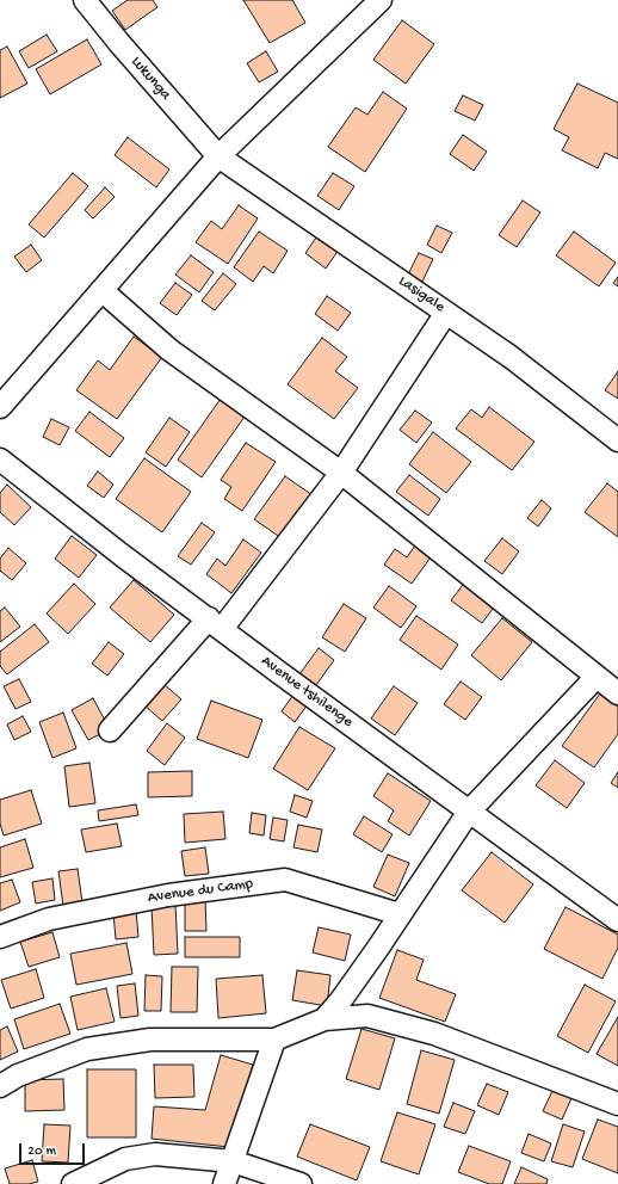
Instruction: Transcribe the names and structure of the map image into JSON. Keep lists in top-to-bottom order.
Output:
{
  "streets": {
    "street": [
      "Lukunga",
      "Lasigale",
      "Avenue tshilenge",
      "Avenue du Camp"
    ]
  },
  "crossings": [
    ["Lukunga", "Lasigale"]
  ],
  "scale_bar": "20 m"
}
